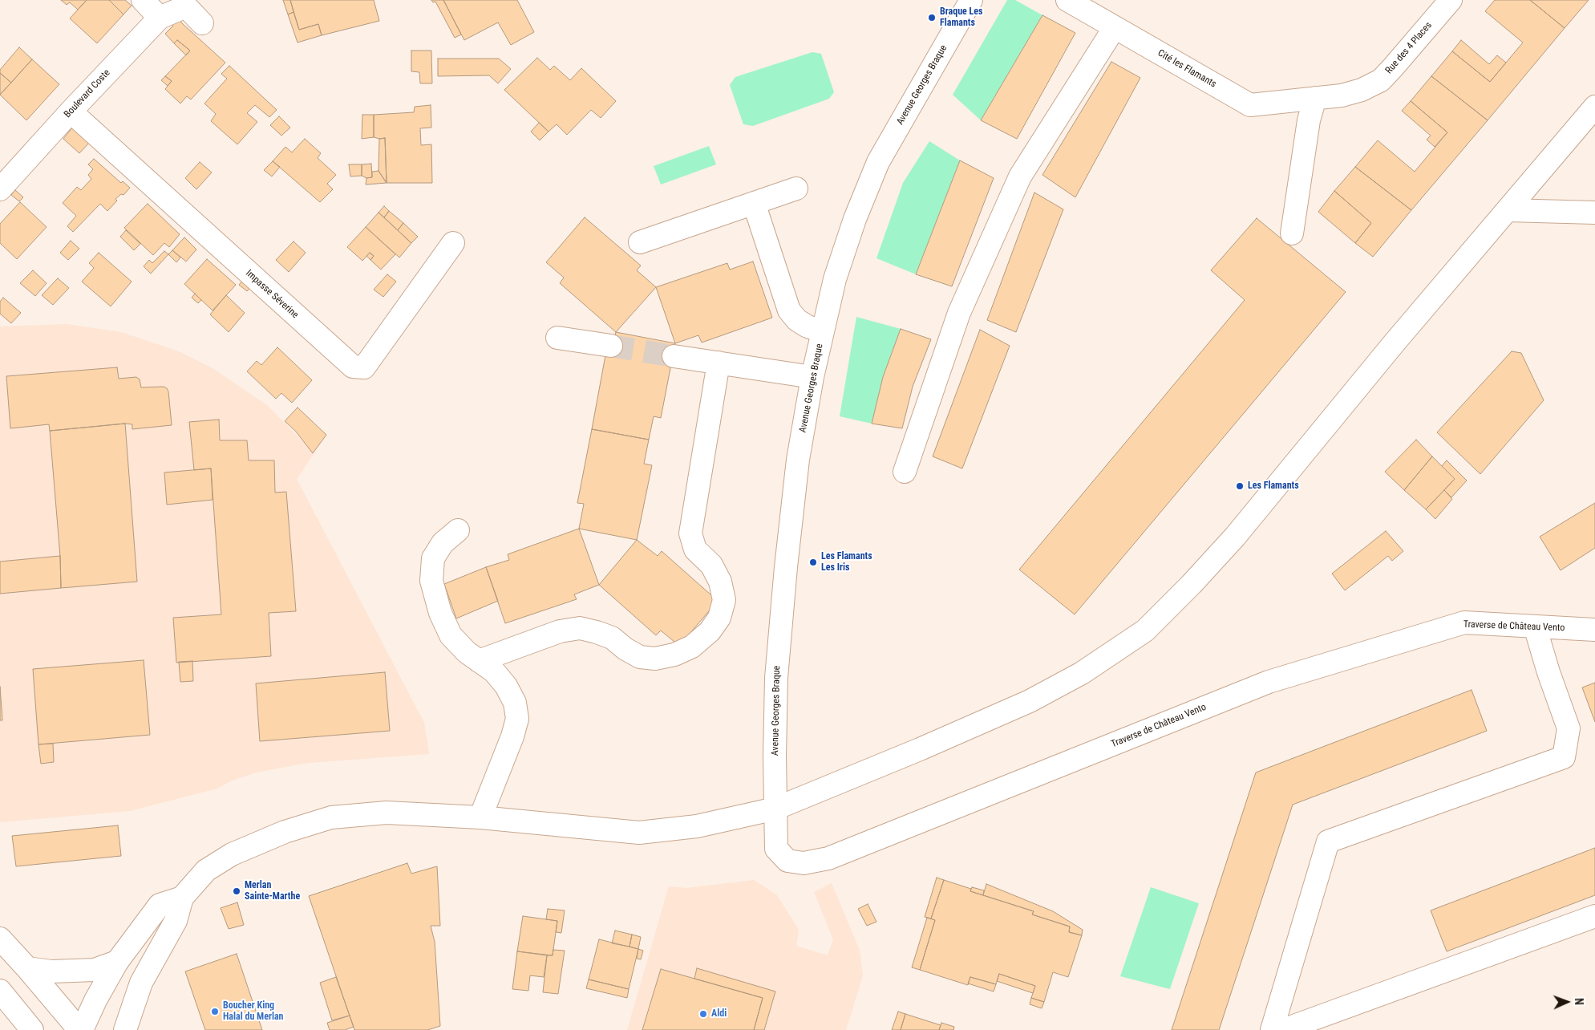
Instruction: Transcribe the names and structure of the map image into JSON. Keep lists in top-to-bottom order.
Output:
{
  "streets": {
    "street": [
      "Rue des 4 Places",
      "Cité les Flamants",
      "Avenue Georges Braque",
      "Boulevard Coste",
      "Impasse Séverine",
      "Traverse de Château Vento"
    ]
  },
  "crossings": [
    ["Rue des 4 Places", "Cité les Flamants"],
    ["Avenue Georges Braque", "Traverse de Château Vento"],
    ["Boulevard Coste", "Impasse Séverine"]
  ],
  "places": [
    "Braque Les Flamants",
    "Les Flamants",
    "Les Flamants Les Iris",
    "Merlan Sainte-Marthe",
    "Boucher King Halal du Merlan",
    "Aldi"
  ],
  "north": "right"
}
